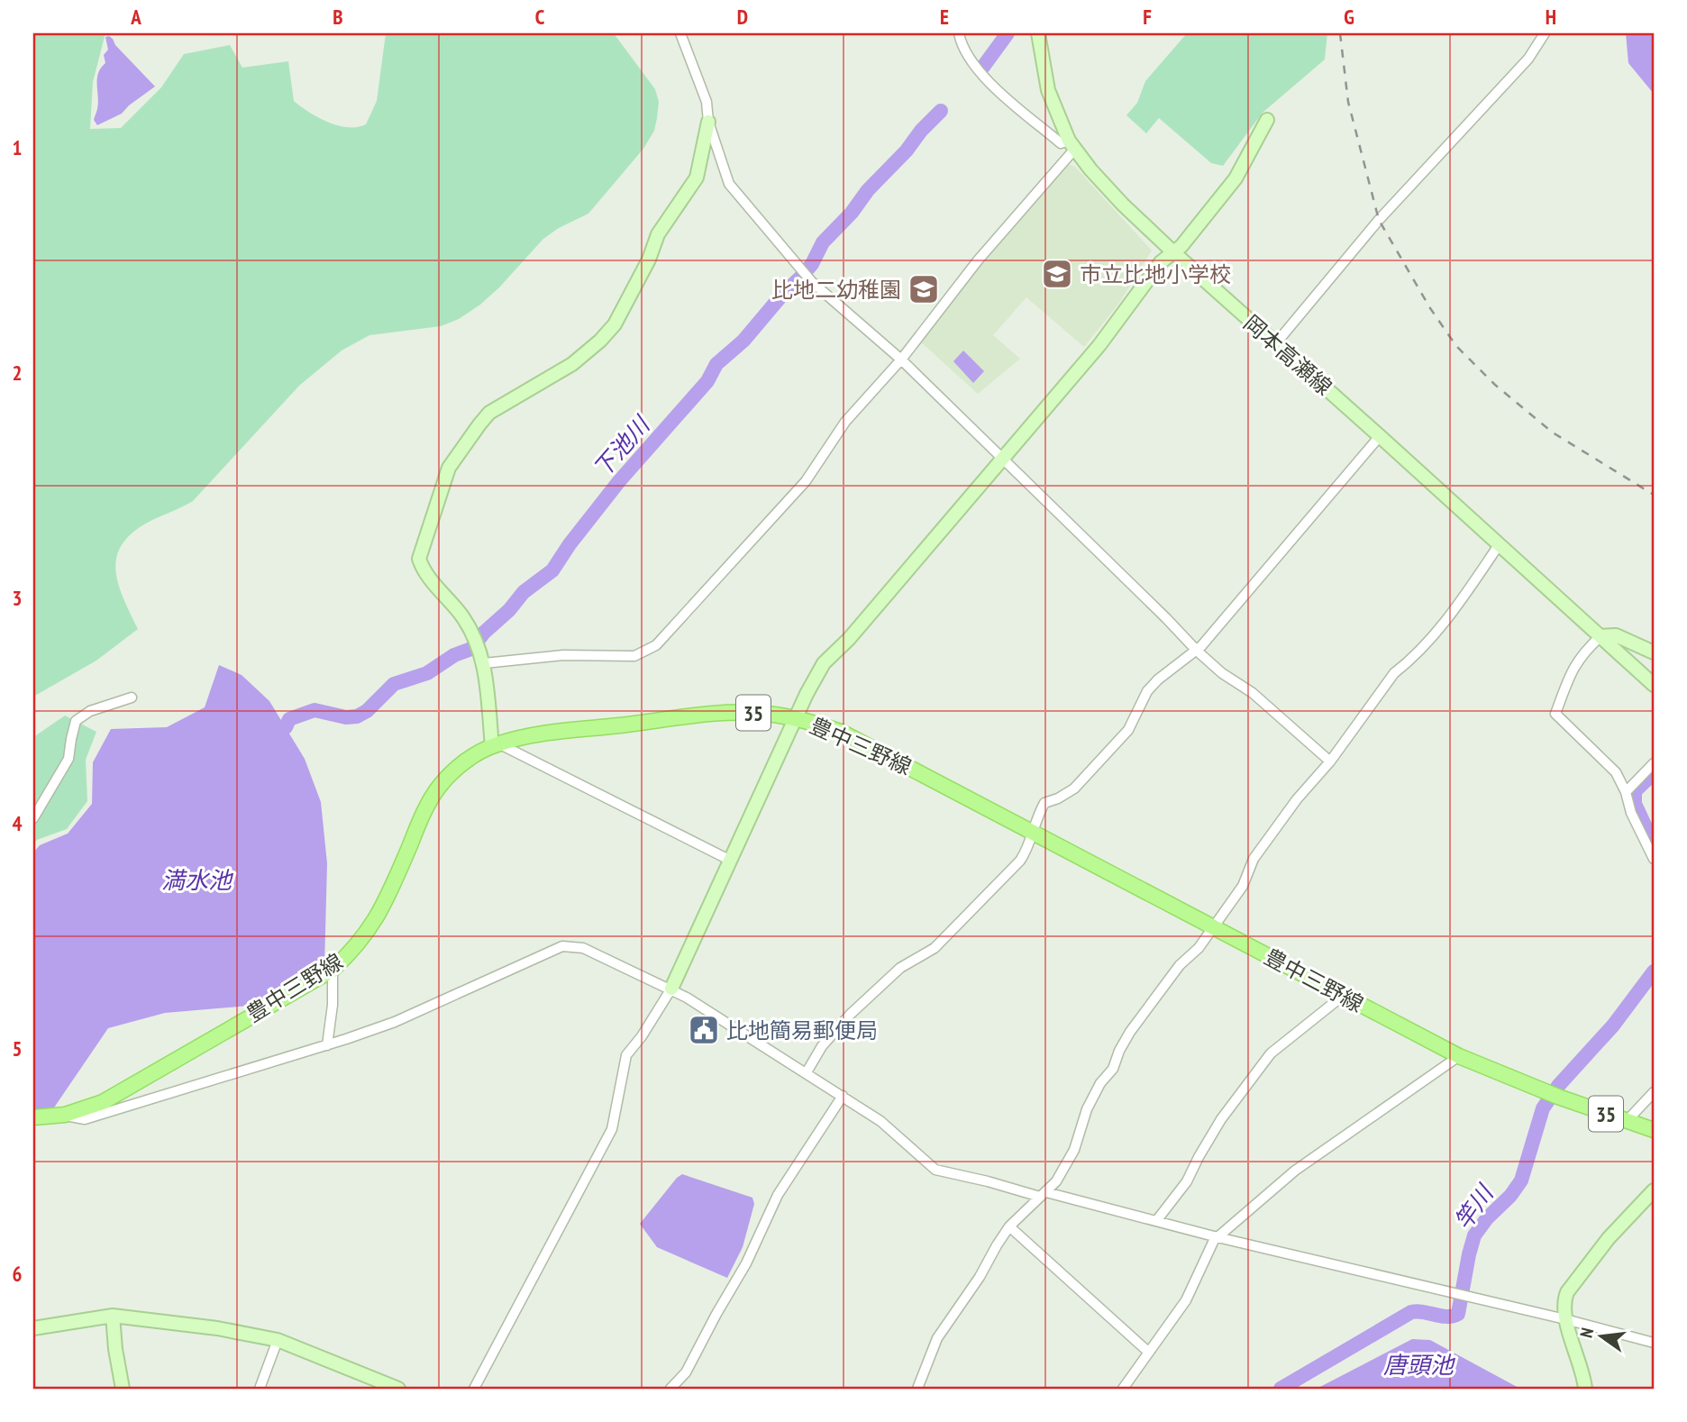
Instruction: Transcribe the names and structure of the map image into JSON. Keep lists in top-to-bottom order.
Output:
{
  "streets": {
    "main road": ["35", "豊中三野線"],
    "street": ["岡本高瀬線"]
  },
  "water": [
    "下池川",
    "満水池",
    "竿川",
    "唐頭池"
  ],
  "places": {
    "school or university": ["市立比地小学校", "比地二幼稚園"],
    "public building": ["比地簡易郵便局"]
  },
  "north": "left",
  "grid": {
    "columns": [
      "A",
      "B",
      "C",
      "D",
      "E",
      "F",
      "G",
      "H"
    ],
    "rows": [
      "1",
      "2",
      "3",
      "4",
      "5",
      "6"
    ]
  }
}
